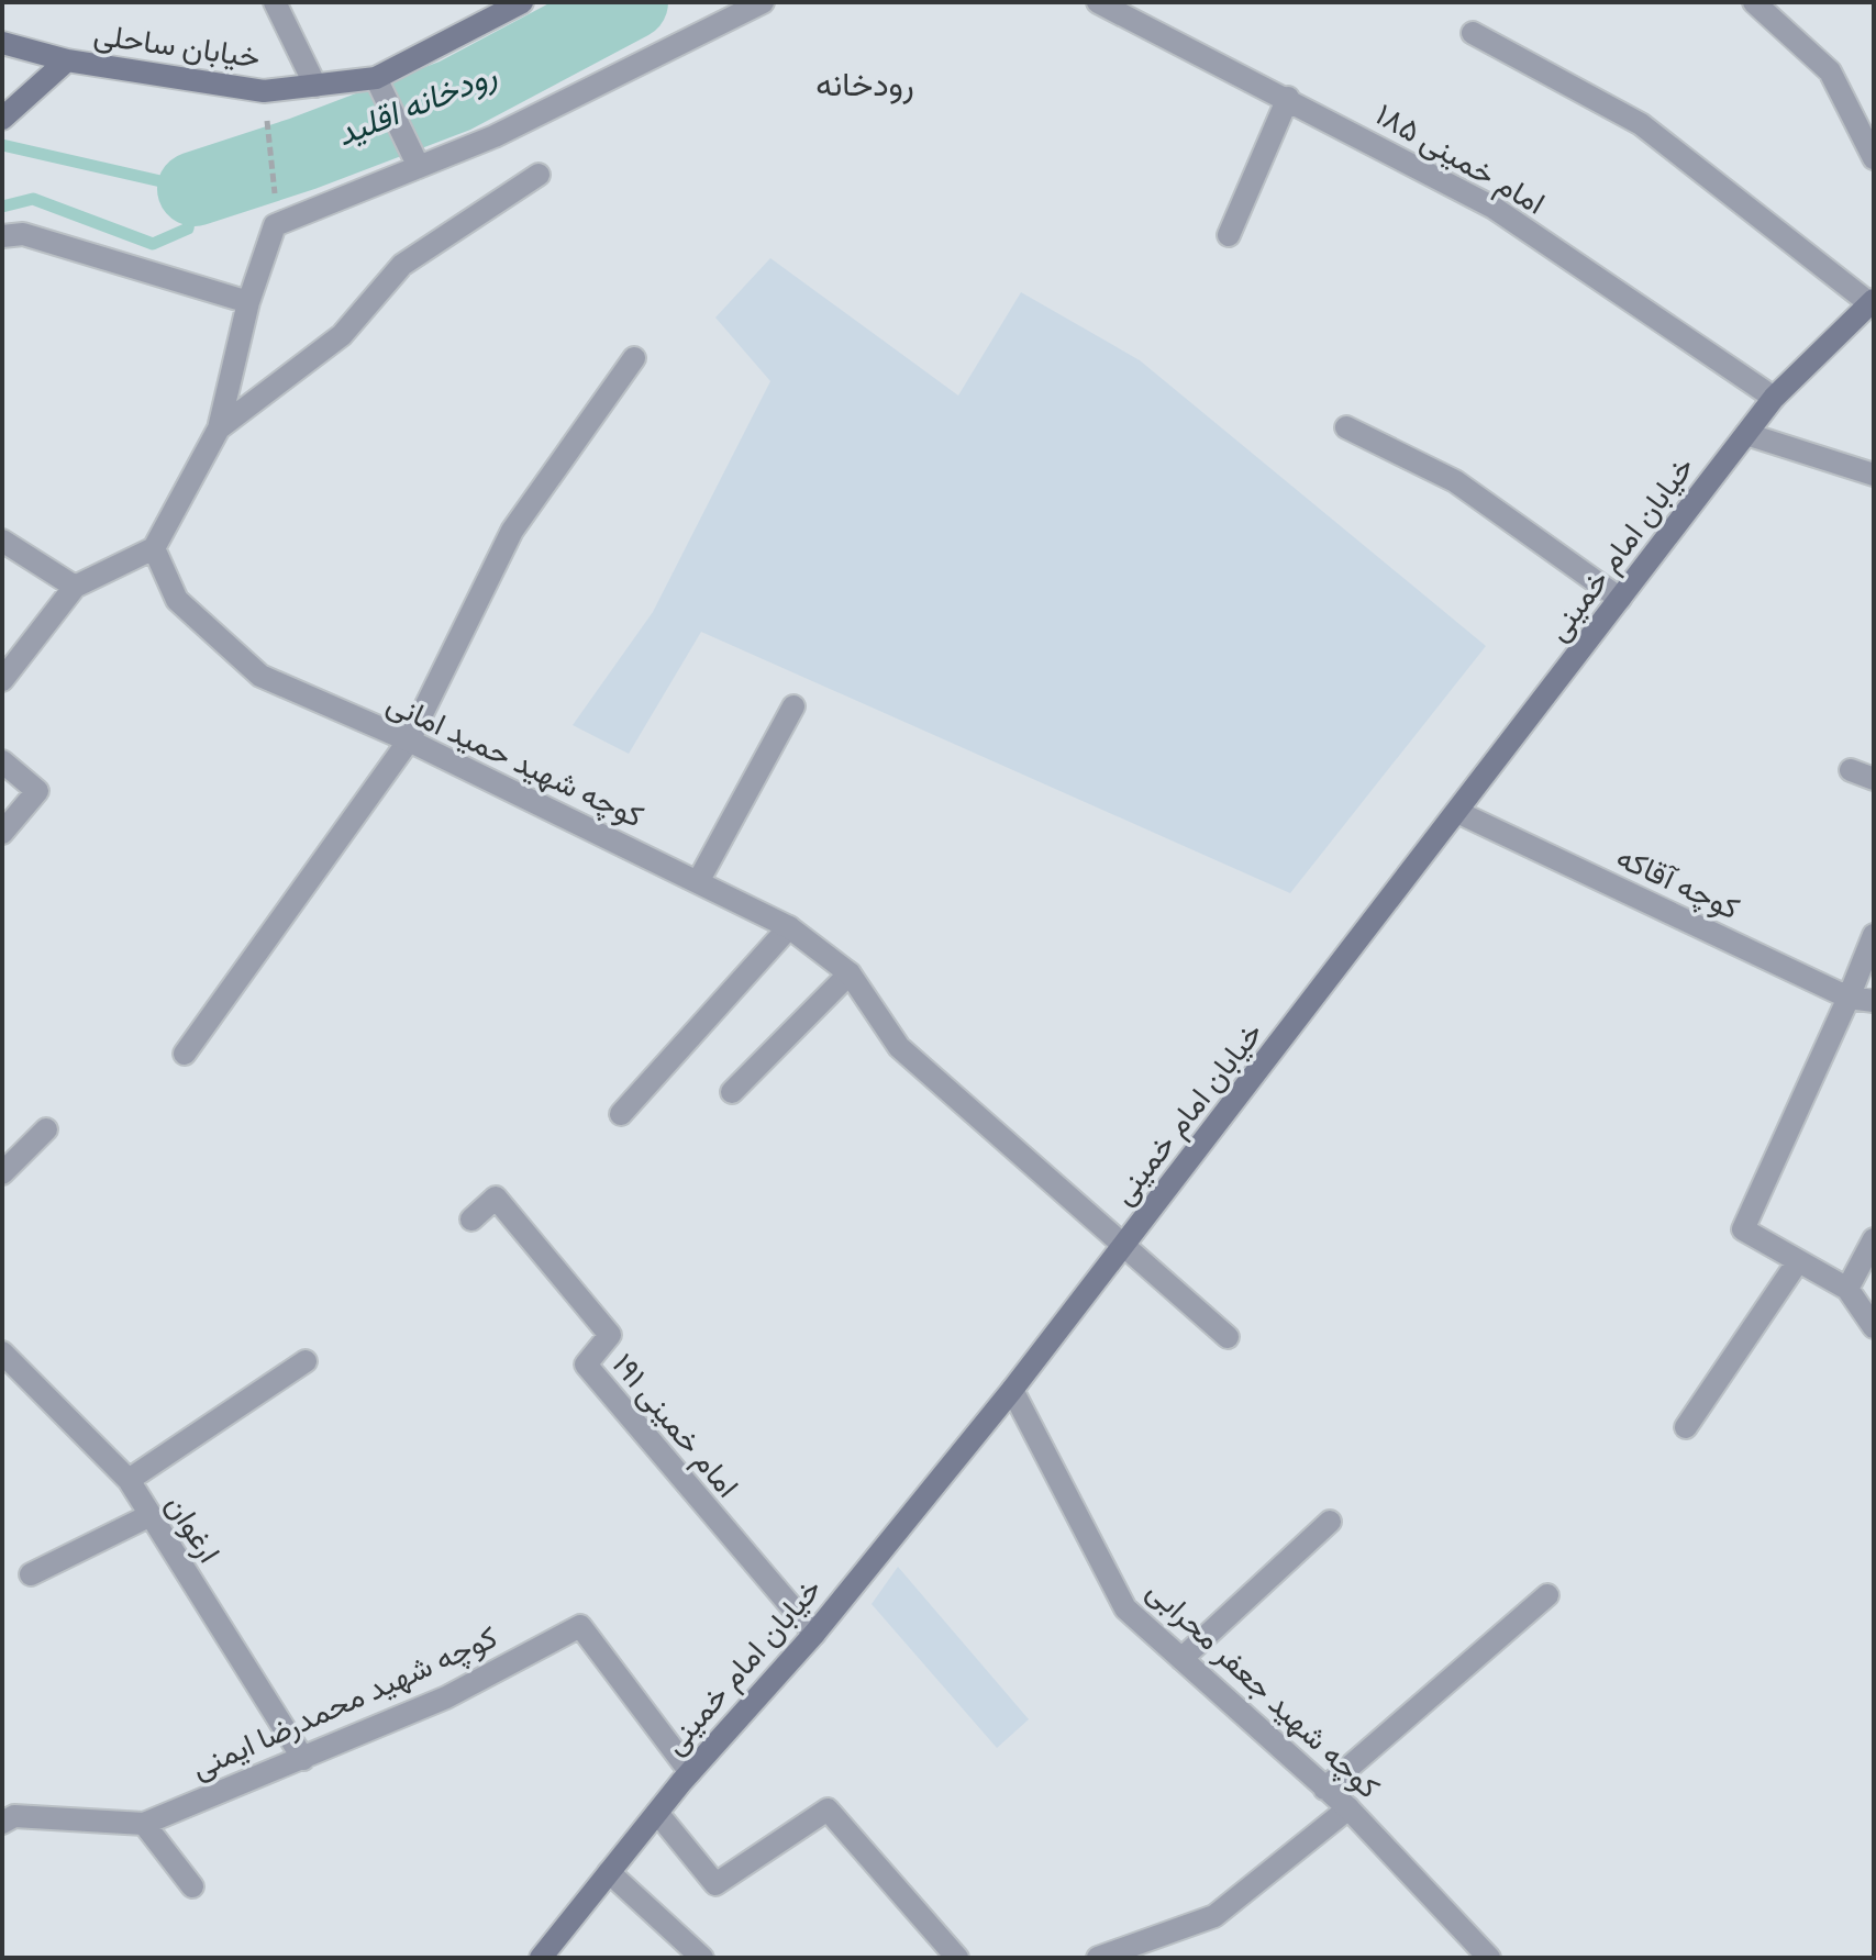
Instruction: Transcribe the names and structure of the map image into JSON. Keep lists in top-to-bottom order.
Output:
{
  "streets": {
    "main road": ["خیابان ساحلی", "خیابان امام خمینی"],
    "street": [
      "امام خمینی ۱۸۵",
      "کوچه شهید حمید امانی",
      "کوچه آقاکه",
      "امام خمینی ۱۹۱",
      "ارغوان",
      "کوچه شهید جعفر محرابی",
      "کوچه شهید محمدرضا ایمنی"
    ]
  },
  "crossings": [
    ["امام خمینی ۱۸۵", "خیابان امام خمینی"],
    ["خیابان امام خمینی", "کوچه شهید حمید امانی"],
    ["خیابان امام خمینی", "کوچه آقاکه"],
    ["خیابان امام خمینی", "امام خمینی ۱۹۱"],
    ["خیابان امام خمینی", "کوچه شهید جعفر محرابی"],
    ["خیابان امام خمینی", "کوچه شهید محمدرضا ایمنی"],
    ["ارغوان", "کوچه شهید محمدرضا ایمنی"]
  ],
  "districts": ["رودخانه"],
  "water": ["رودخانه اقلید"]
}
